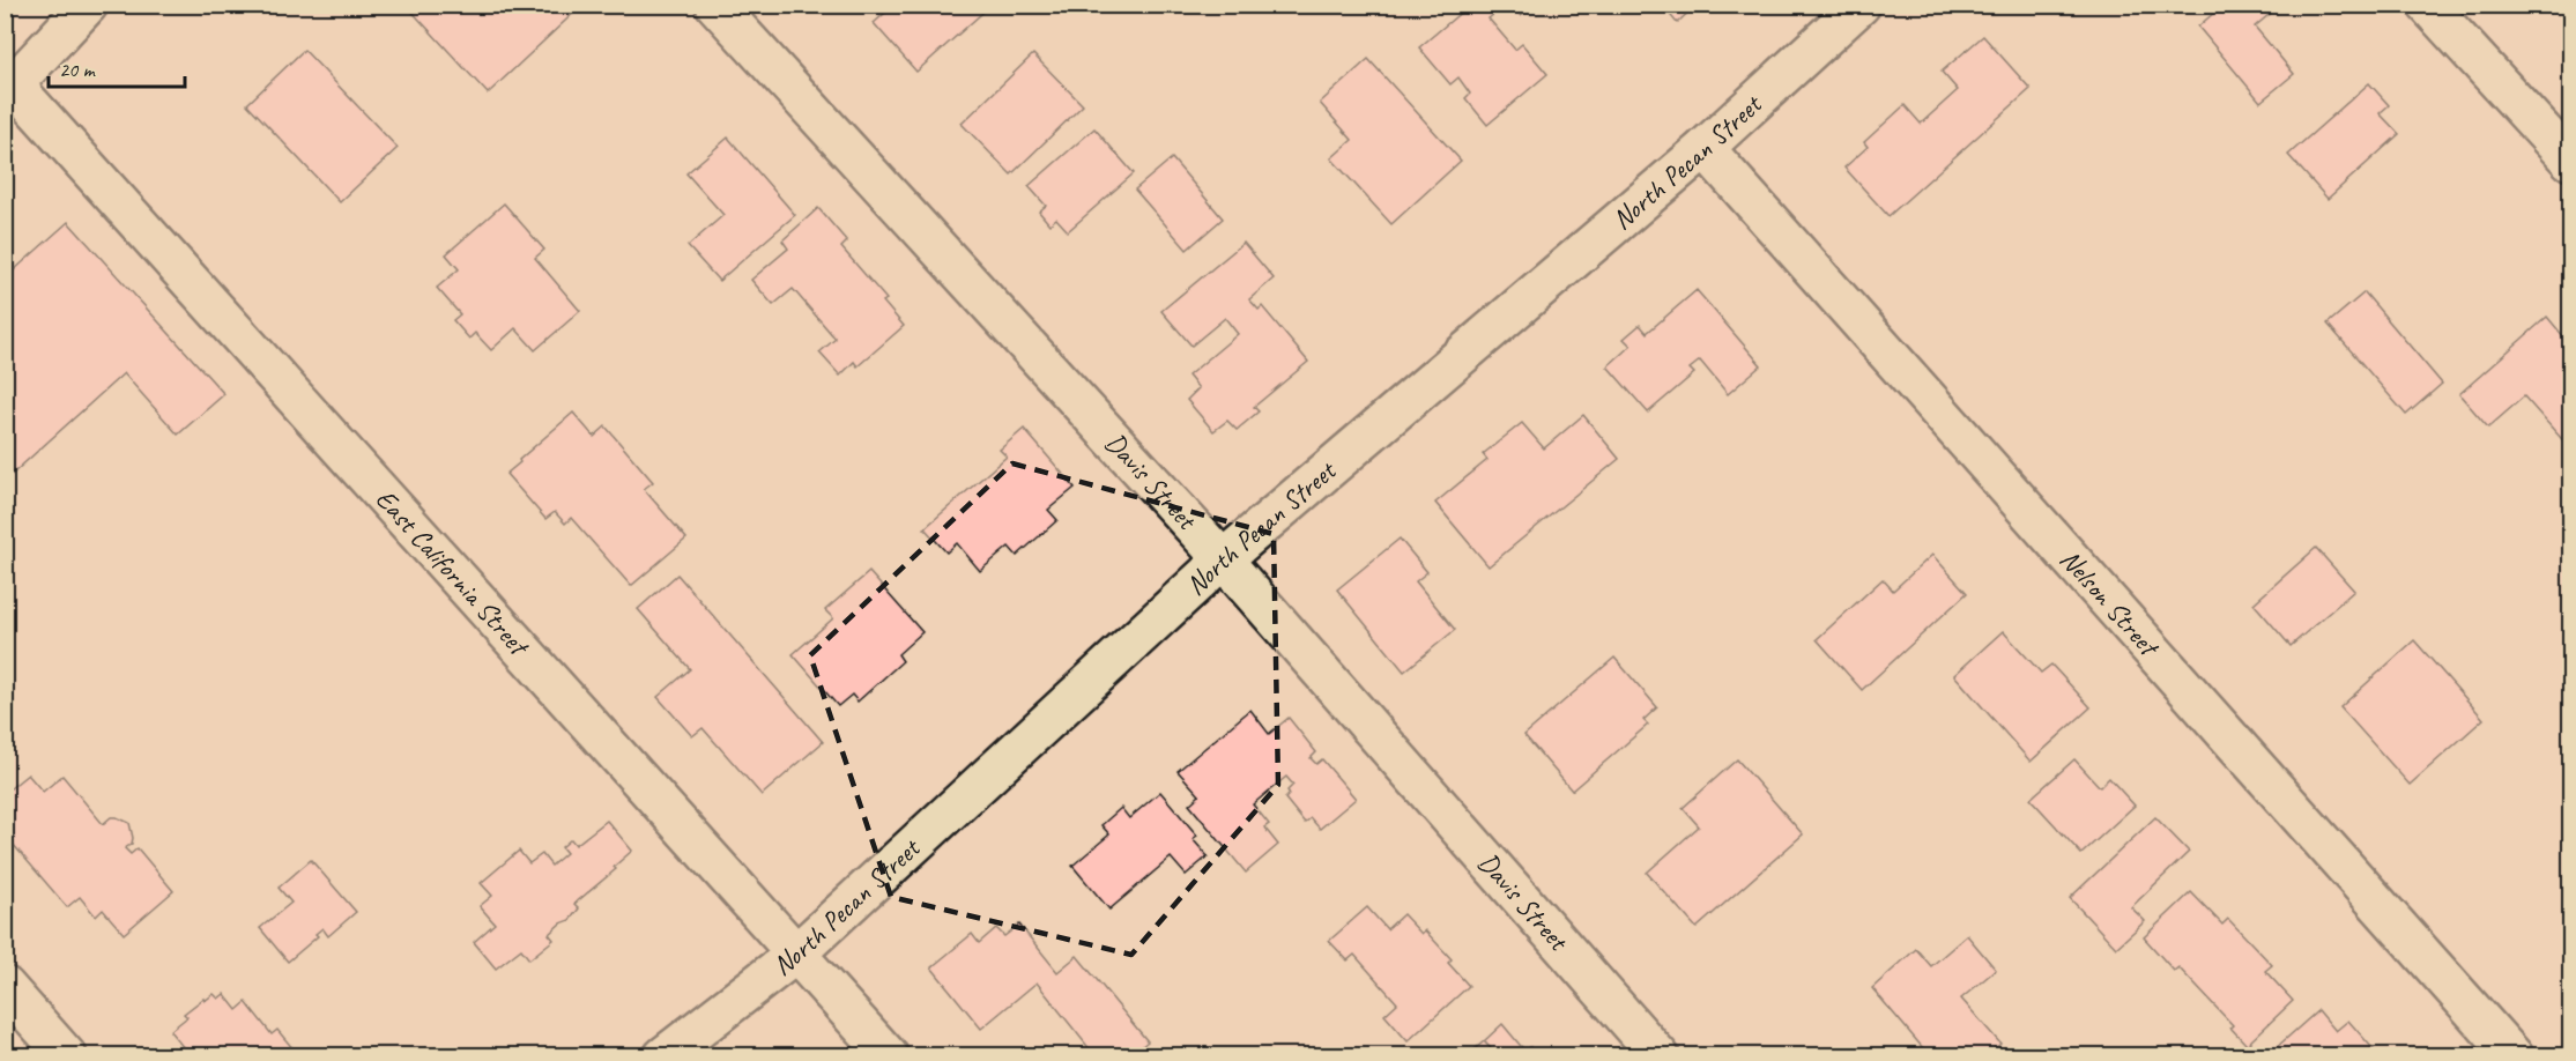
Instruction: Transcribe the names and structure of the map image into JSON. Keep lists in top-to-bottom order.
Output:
{
  "streets": {
    "street": [
      "North Pecan Street",
      "Davis Street",
      "East California Street",
      "Nelson Street"
    ]
  },
  "crossings": [
    ["North Pecan Street", "Davis Street"],
    ["North Pecan Street", "East California Street"],
    ["North Pecan Street", "Nelson Street"]
  ],
  "scale_bar": "20 m"
}
